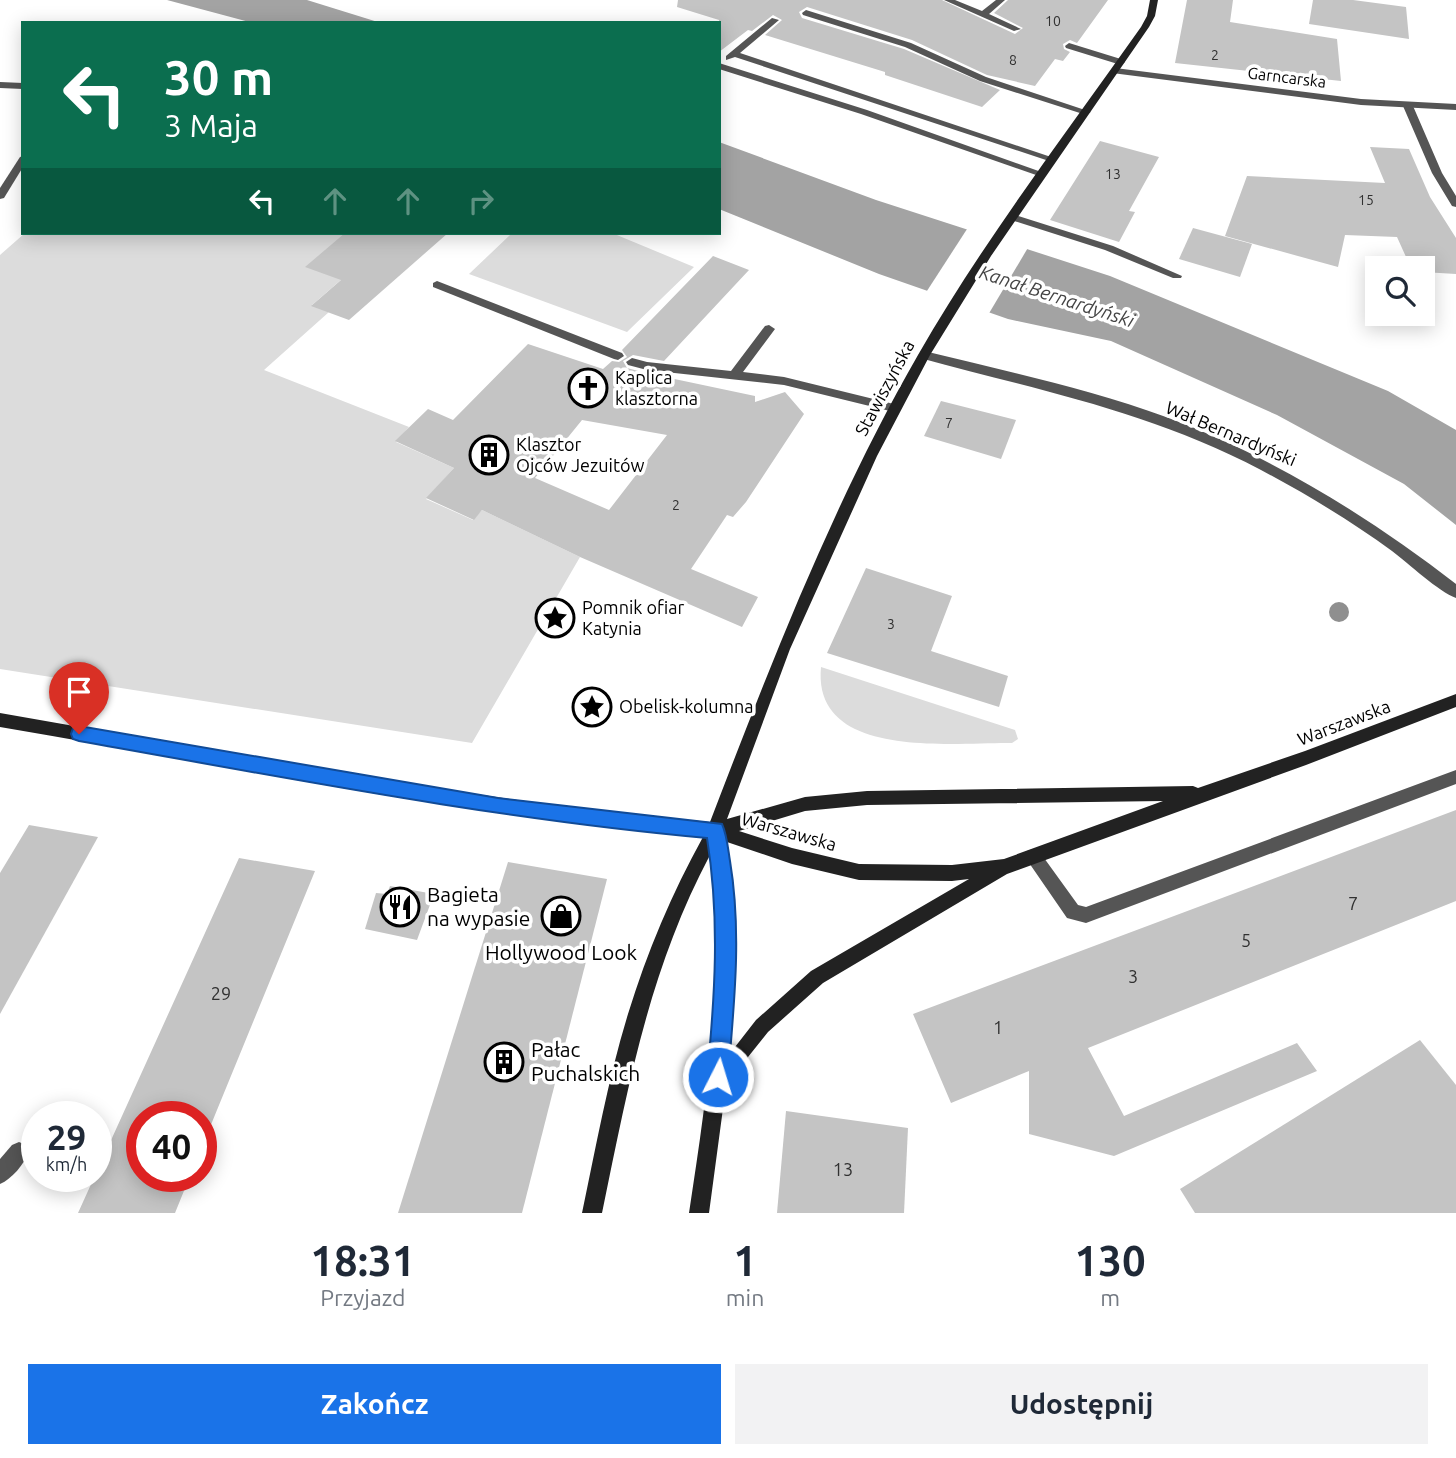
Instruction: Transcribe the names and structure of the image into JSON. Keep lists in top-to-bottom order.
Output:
{
  "streets": {
    "street": [
      "Garncarska",
      "Stawiszyńska",
      "Wał Bernardyński",
      "Warszawska"
    ]
  },
  "crossings": [
    ["Garncarska", "Stawiszyńska"],
    ["Stawiszyńska", "Wał Bernardyński"],
    ["Stawiszyńska", "Warszawska"]
  ],
  "water": ["Kanał Bernardyński"],
  "places": {
    "church": ["Kaplica klasztorna"],
    "building": ["Klasztor Ojców Jezuitów", "Pałac Puchalskich"],
    "place": ["Pomnik ofiar Katynia", "Obelisk-kolumna"],
    "restaurant": ["Bagieta na wypasie"],
    "shop": ["Hollywood Look"]
  },
  "house_numbers": [
    "10",
    "2",
    "8",
    "13",
    "15",
    "7",
    "2",
    "3",
    "7",
    "5",
    "3",
    "29",
    "1",
    "13"
  ],
  "page": {
    "turn": ["30 m", "3 Maja"],
    "speed": "29 km/h",
    "limit": "40",
    "eta": [
      "18:31",
      "Przyjazd",
      "1",
      "min",
      "130",
      "m"
    ],
    "buttons": ["Zakończ", "Udostępnij"]
  }
}
